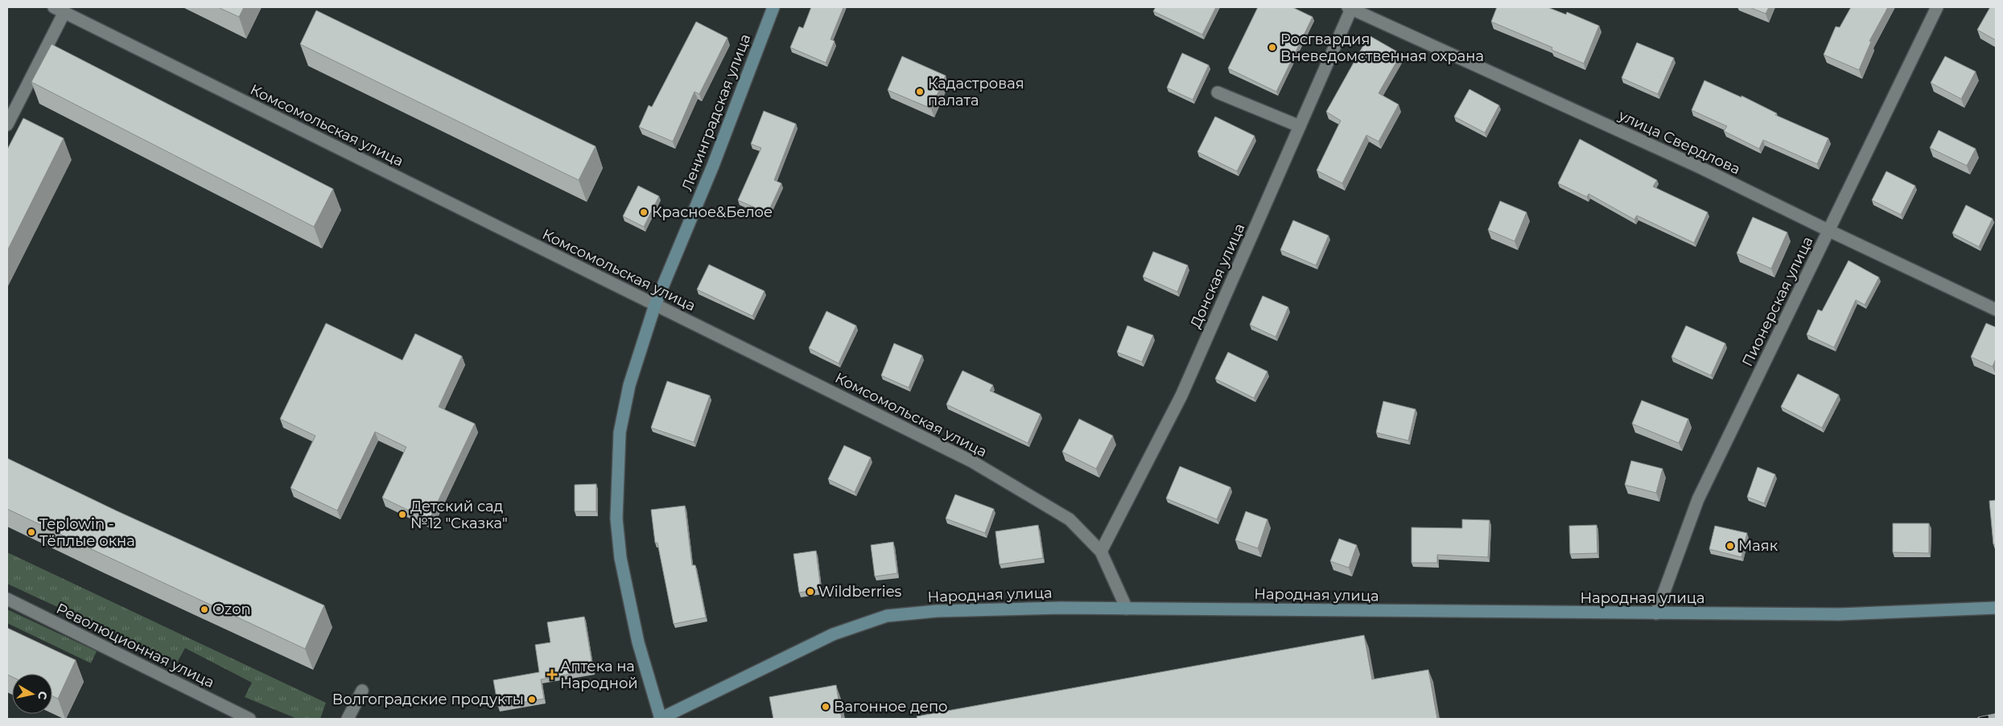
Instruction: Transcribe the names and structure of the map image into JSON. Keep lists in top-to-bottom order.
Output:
{
  "streets": {
    "street": [
      "Ленинградская улица",
      "Комсомольская улица",
      "улица Свердлова",
      "Донская улица",
      "Пионерская улица",
      "Народная улица",
      "Революционная улица"
    ]
  },
  "crossings": [
    ["Ленинградская улица", "Комсомольская улица"],
    ["Ленинградская улица", "Народная улица"],
    ["Комсомольская улица", "Донская улица"],
    ["Комсомольская улица", "Народная улица"],
    ["улица Свердлова", "Донская улица"],
    ["улица Свердлова", "Пионерская улица"],
    ["Пионерская улица", "Народная улица"]
  ],
  "places": {
    "other": [
      "Росгвардия Вневедомственная охрана",
      "Кадастровая палата",
      "Красное&Белое",
      "Детский сад №12 \"Сказка\"",
      "Teplowin - Тёплые окна",
      "Маяк",
      "Wildberries",
      "Ozon",
      "Волгоградские продукты",
      "Вагонное депо"
    ],
    "health": ["Аптека на Народной"]
  },
  "north": "right"
}
